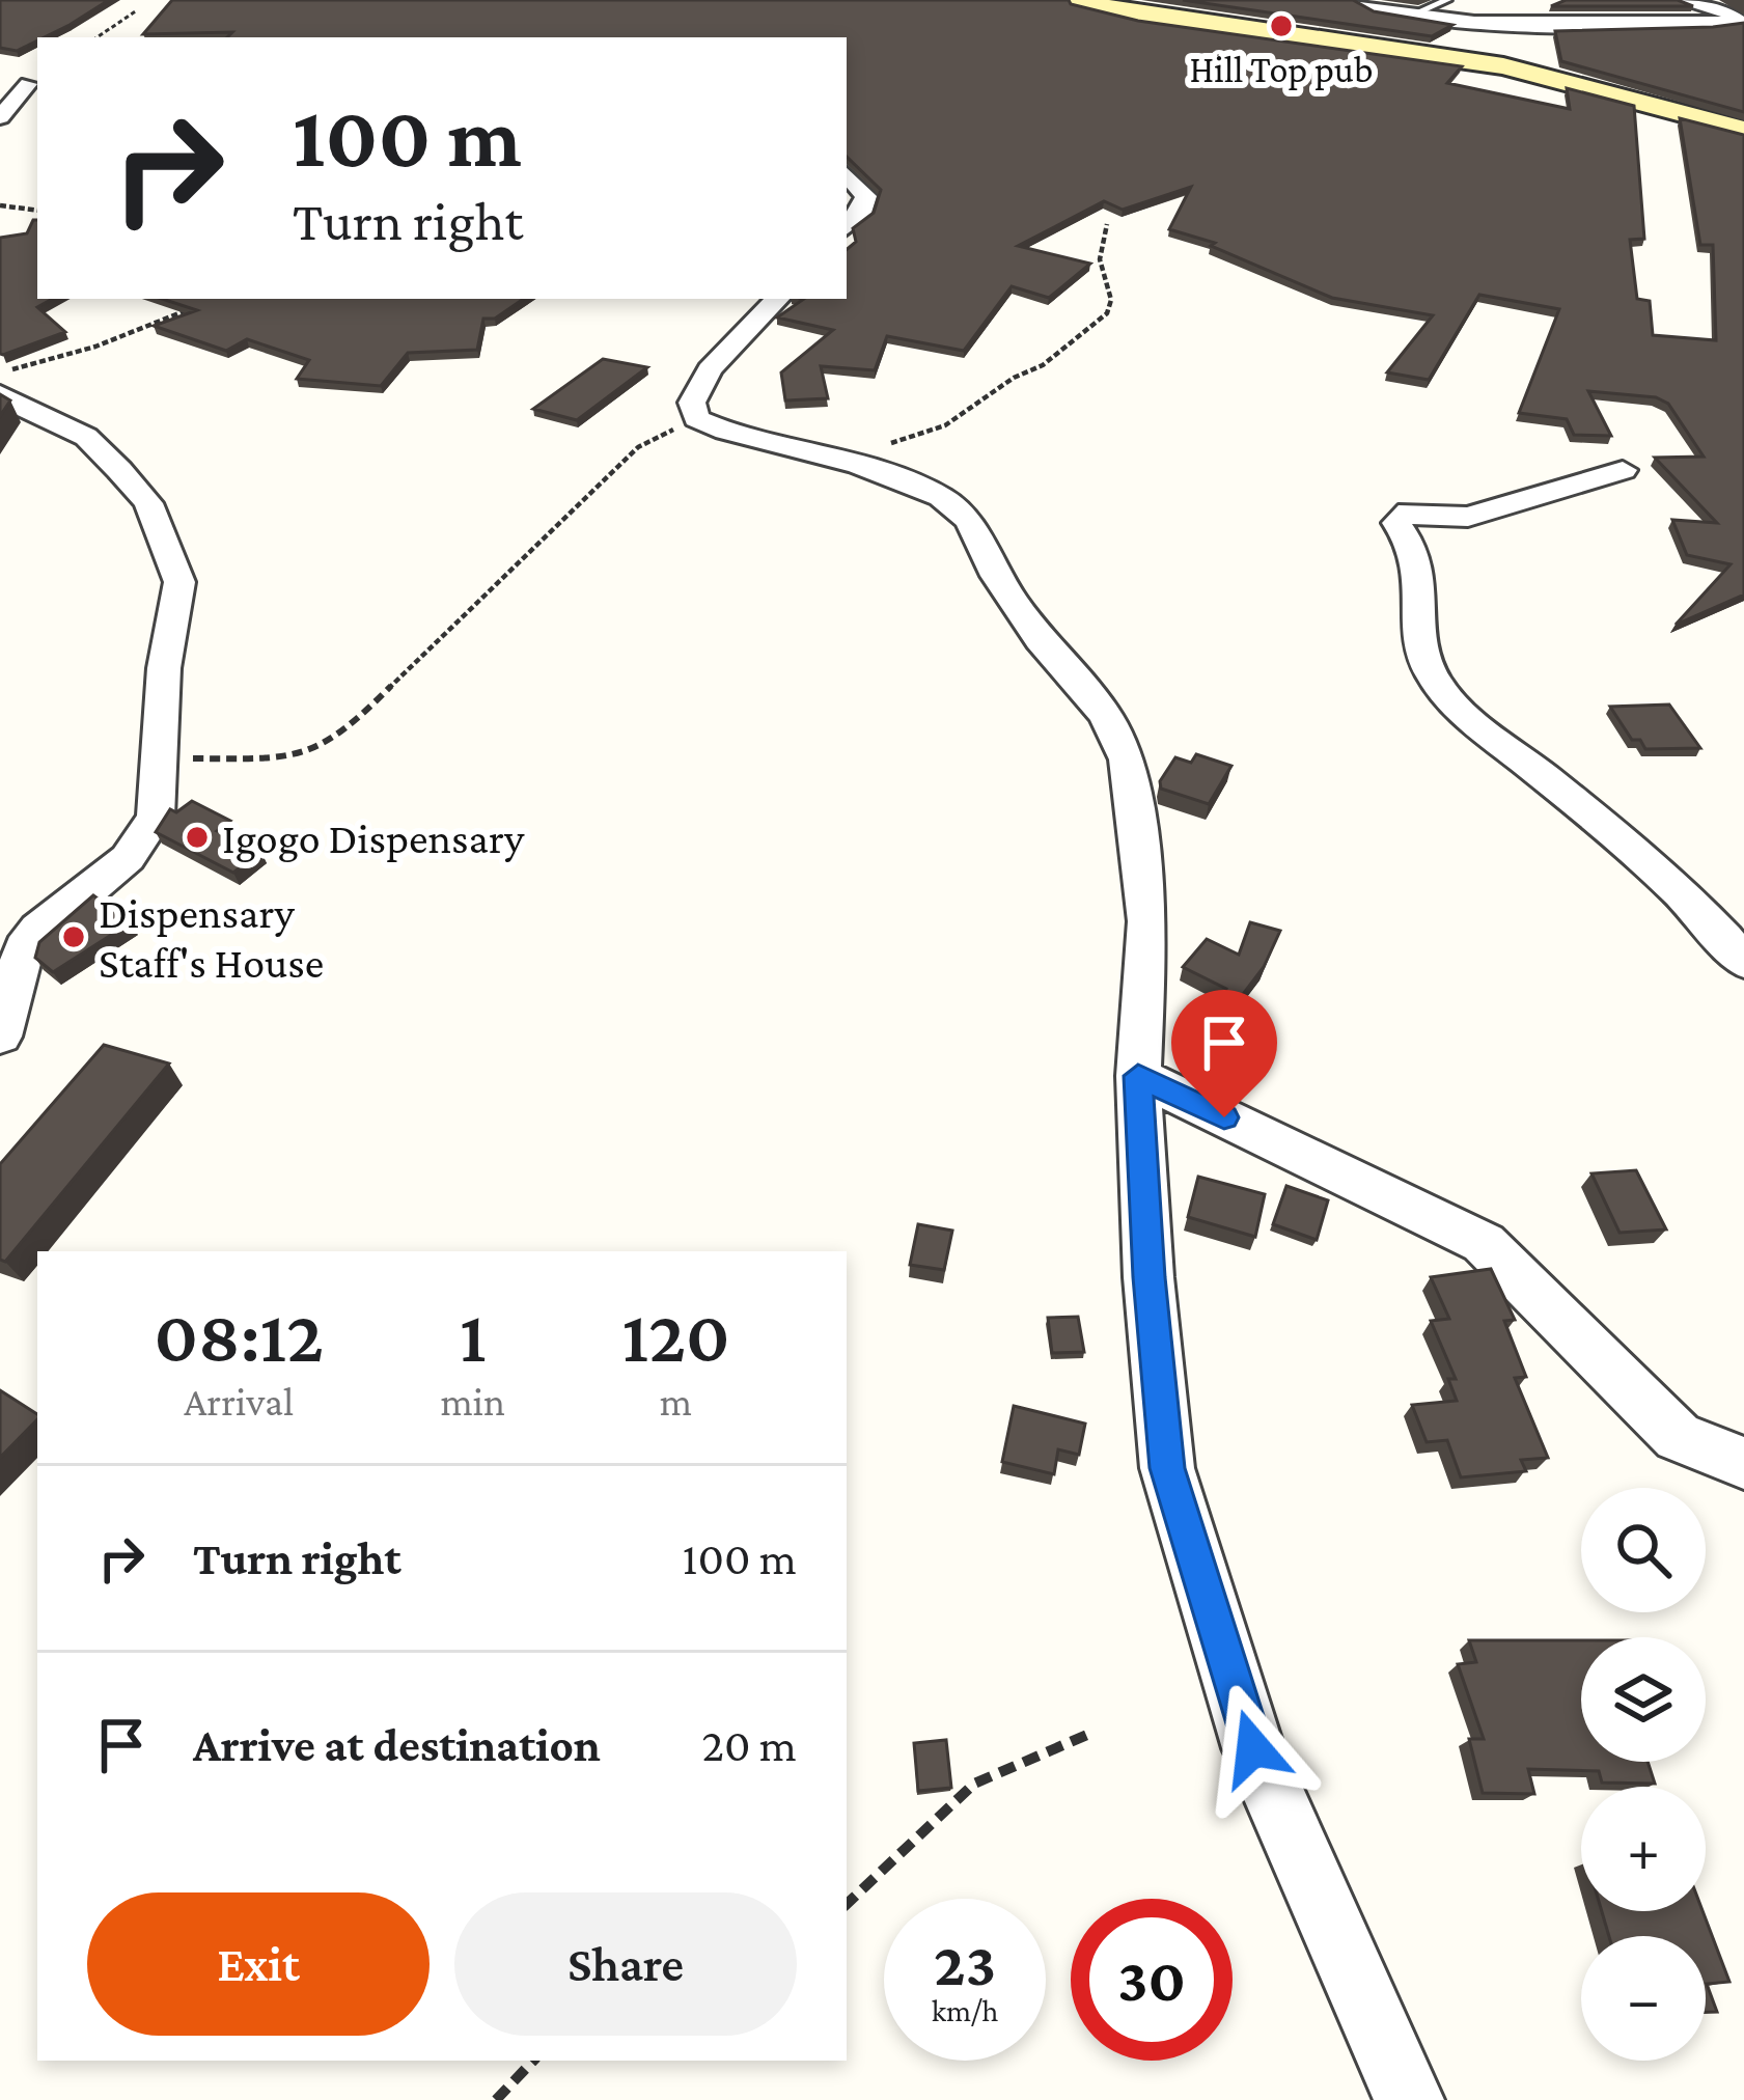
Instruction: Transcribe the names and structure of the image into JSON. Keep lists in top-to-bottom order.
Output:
{
  "places": ["Hill Top pub", "Igogo Dispensary", "Dispensary Staff's House"],
  "page": {
    "turn": ["100 m", "Turn right"],
    "eta": [
      "08:12",
      "Arrival",
      "1",
      "min",
      "120",
      "m"
    ],
    "list": [
      {
        "name": "Turn right",
        "value": "100 m"
      },
      {
        "name": "Arrive at destination",
        "value": "20 m"
      }
    ],
    "map_buttons": ["+", "−"],
    "buttons": ["Exit", "Share"],
    "speed": "23 km/h",
    "limit": "30"
  }
}
